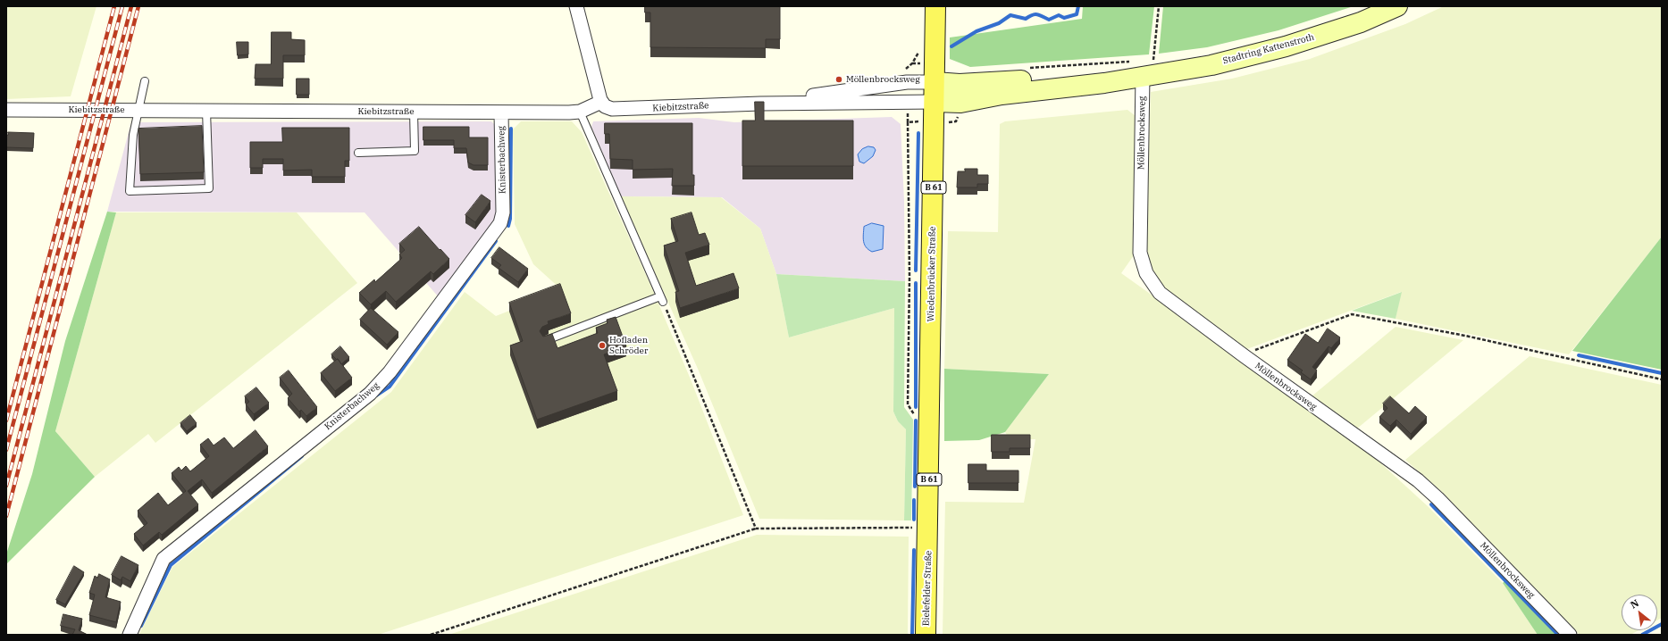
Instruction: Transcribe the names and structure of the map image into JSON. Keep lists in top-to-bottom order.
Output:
{
  "streets": {
    "main road": [
      "Stadtring Kattenstroth",
      "B 61",
      "Wiedenbrücker Straße",
      "Bielefelder Straße"
    ],
    "street": ["Kiebitzstraße", "Möllenbrocksweg", "Knisterbachweg"]
  },
  "crossings": [
    ["Stadtring Kattenstroth", "Kiebitzstraße"],
    ["Stadtring Kattenstroth", "Möllenbrocksweg"],
    ["Stadtring Kattenstroth", "Wiedenbrücker Straße"],
    ["Kiebitzstraße", "Knisterbachweg"],
    ["Kiebitzstraße", "Wiedenbrücker Straße"],
    ["Wiedenbrücker Straße", "Bielefelder Straße"]
  ],
  "places": ["Möllenbrocksweg", "Hofladen Schröder"],
  "north": "top left"
}
